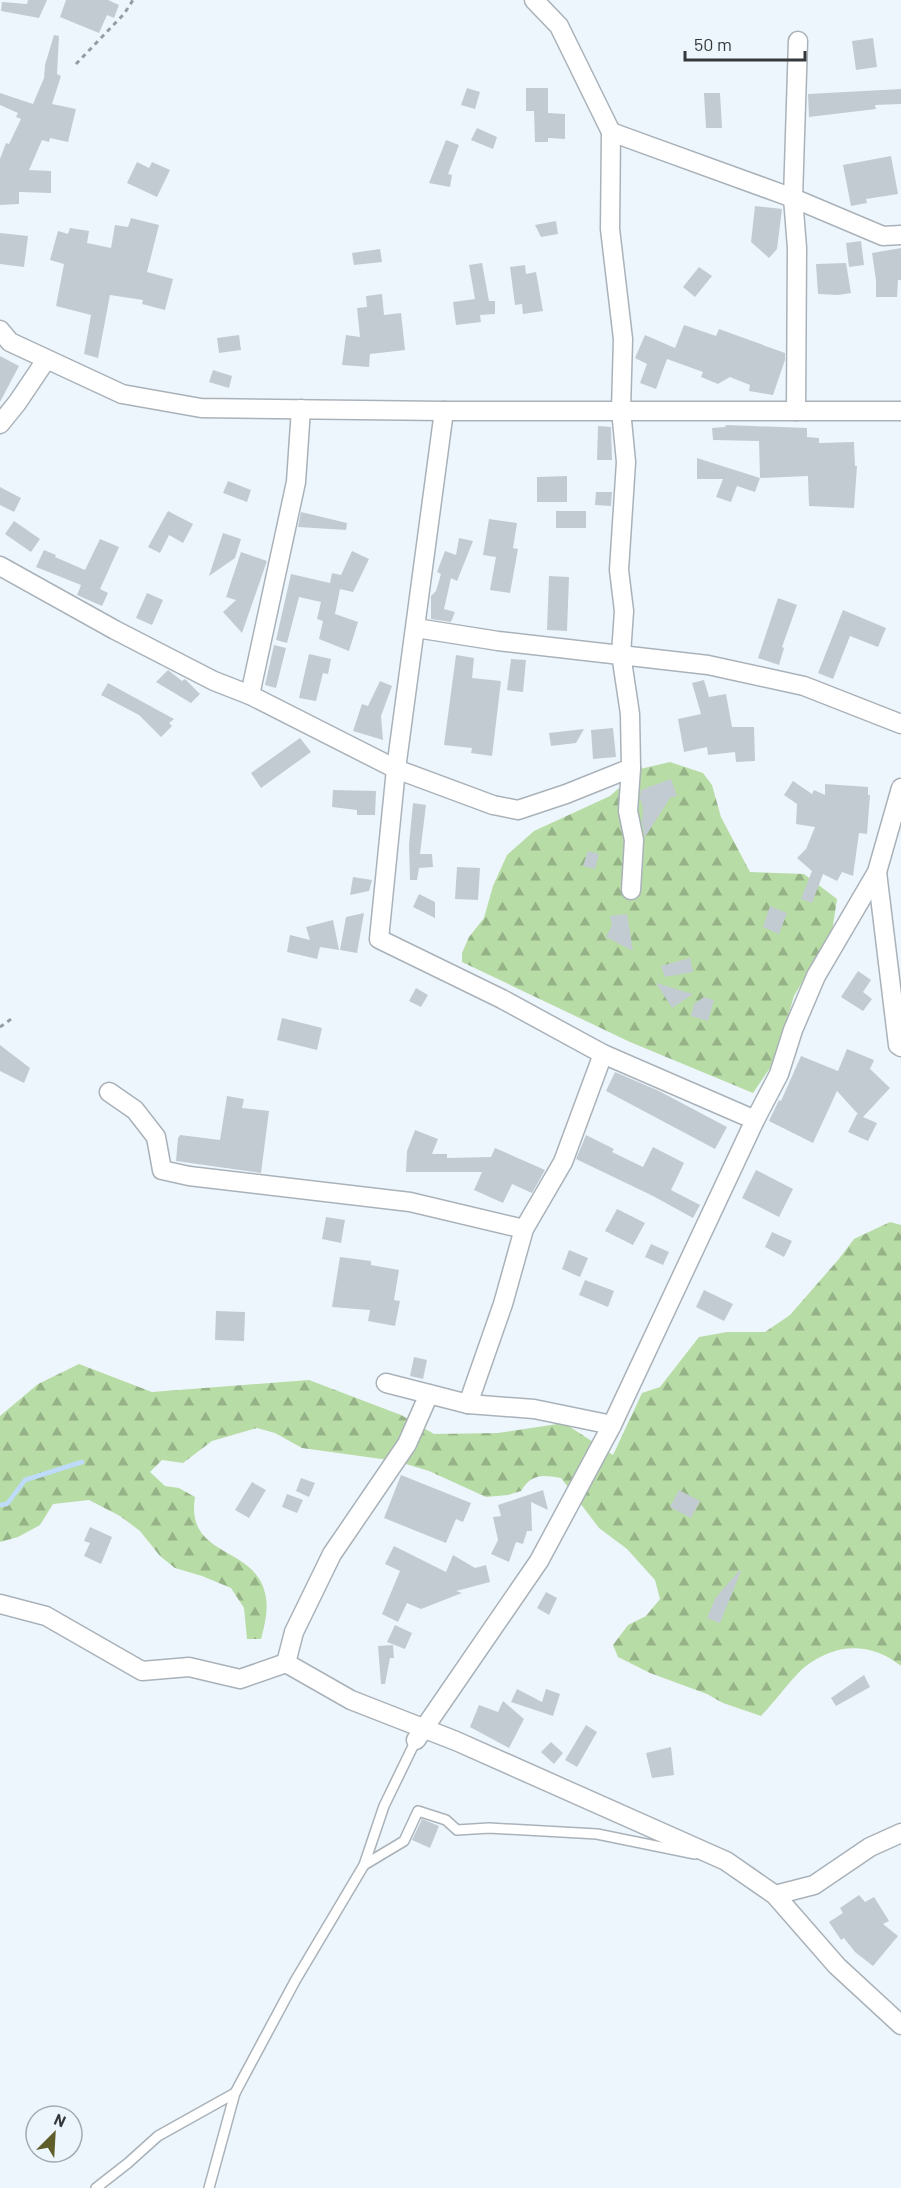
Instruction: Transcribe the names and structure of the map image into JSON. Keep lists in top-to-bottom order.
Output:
{
  "scale_bar": "50 m",
  "north": "top right"
}
